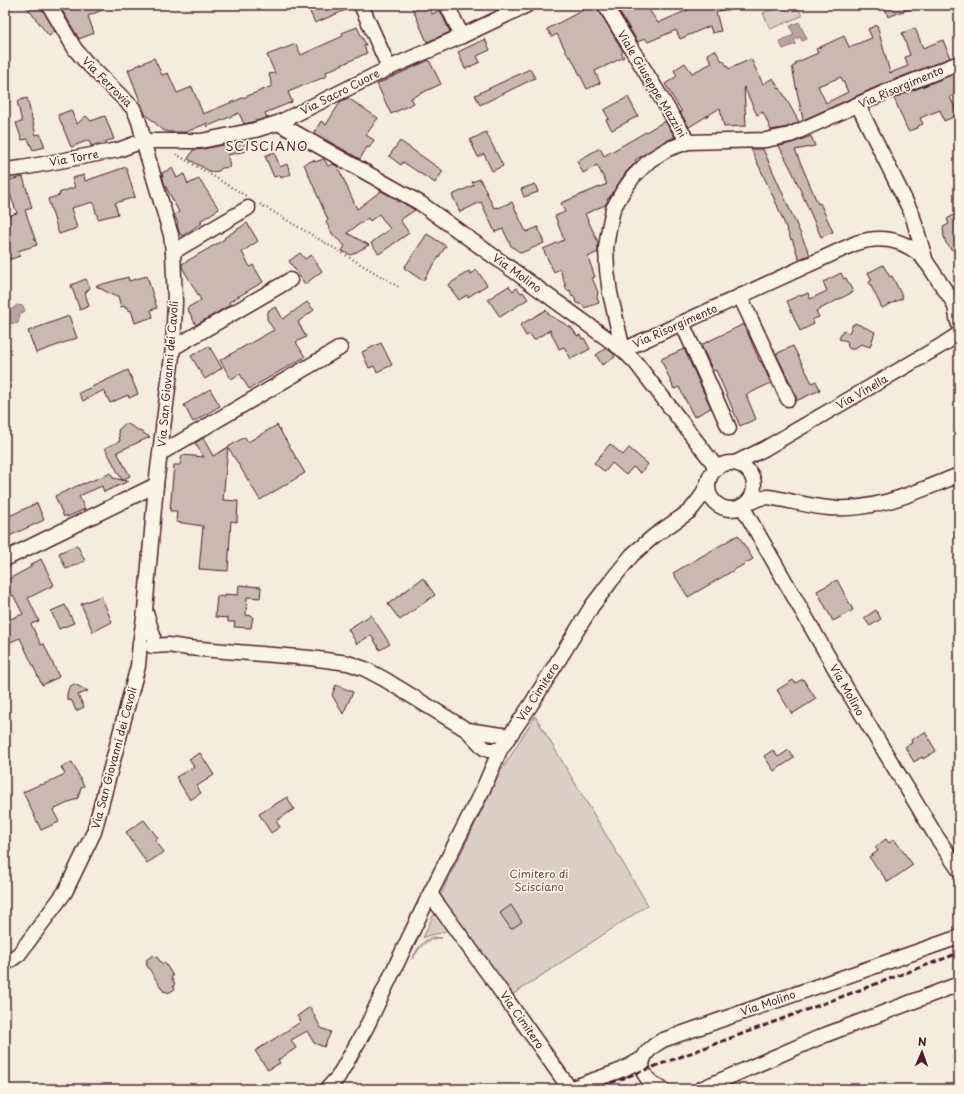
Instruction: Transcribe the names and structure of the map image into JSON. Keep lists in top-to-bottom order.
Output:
{
  "streets": {
    "street": [
      "Via Ferrovia",
      "Viale Giuseppe Mazzini",
      "Via Risorgimento",
      "Via Sacro Cuore",
      "Via Torre",
      "Via Molino",
      "Via San Giovanni dei Cavoli",
      "Via Vinella",
      "Via Cimitero"
    ]
  },
  "crossings": [
    ["Via Ferrovia", "Via Sacro Cuore"],
    ["Via Ferrovia", "Via Torre"],
    ["Via Ferrovia", "Via San Giovanni dei Cavoli"],
    ["Viale Giuseppe Mazzini", "Via Risorgimento"],
    ["Via Risorgimento", "Via Molino"],
    ["Via Sacro Cuore", "Via Torre"],
    ["Via Sacro Cuore", "Via Molino"],
    ["Via Sacro Cuore", "Via San Giovanni dei Cavoli"],
    ["Via Torre", "Via San Giovanni dei Cavoli"],
    ["Via Molino", "Via Vinella"],
    ["Via Molino", "Via Cimitero"]
  ],
  "districts": ["SCISCIANO"],
  "parks": ["Cimitero di Scisciano"],
  "north": "top"
}
